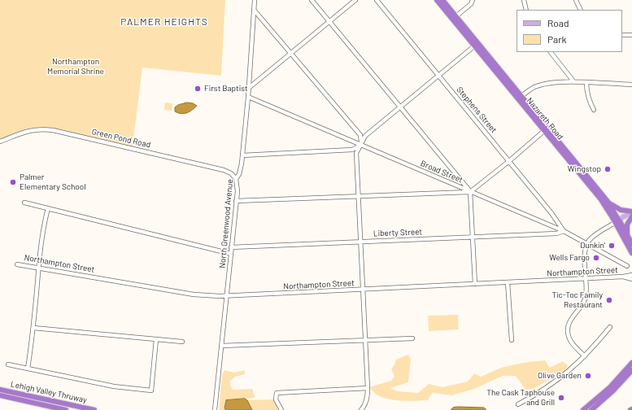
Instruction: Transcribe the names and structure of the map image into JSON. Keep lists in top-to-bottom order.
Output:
{
  "streets": {
    "highway": ["Nazareth Road", "Lehigh Valley Thruway"],
    "street": [
      "Stephens Street",
      "Green Pond Road",
      "Broad Street",
      "North Greenwood Avenue",
      "Liberty Street",
      "Northampton Street"
    ]
  },
  "crossings": [
    ["Stephens Street", "Broad Street"],
    ["Stephens Street", "Liberty Street"],
    ["Green Pond Road", "North Greenwood Avenue"],
    ["Broad Street", "North Greenwood Avenue"],
    ["Broad Street", "Liberty Street"],
    ["North Greenwood Avenue", "Liberty Street"],
    ["North Greenwood Avenue", "Northampton Street"]
  ],
  "districts": ["PALMER HEIGHTS"],
  "parks": ["Northampton Memorial Shrine"],
  "places": [
    "First Baptist",
    "Wingstop",
    "Palmer Elementary School",
    "Dunkin'",
    "Wells Fargo",
    "Tic-Toc Family Restaurant",
    "Olive Garden",
    "The Cask Taphouse and Grill"
  ],
  "legend": ["Road", "Park"]
}
